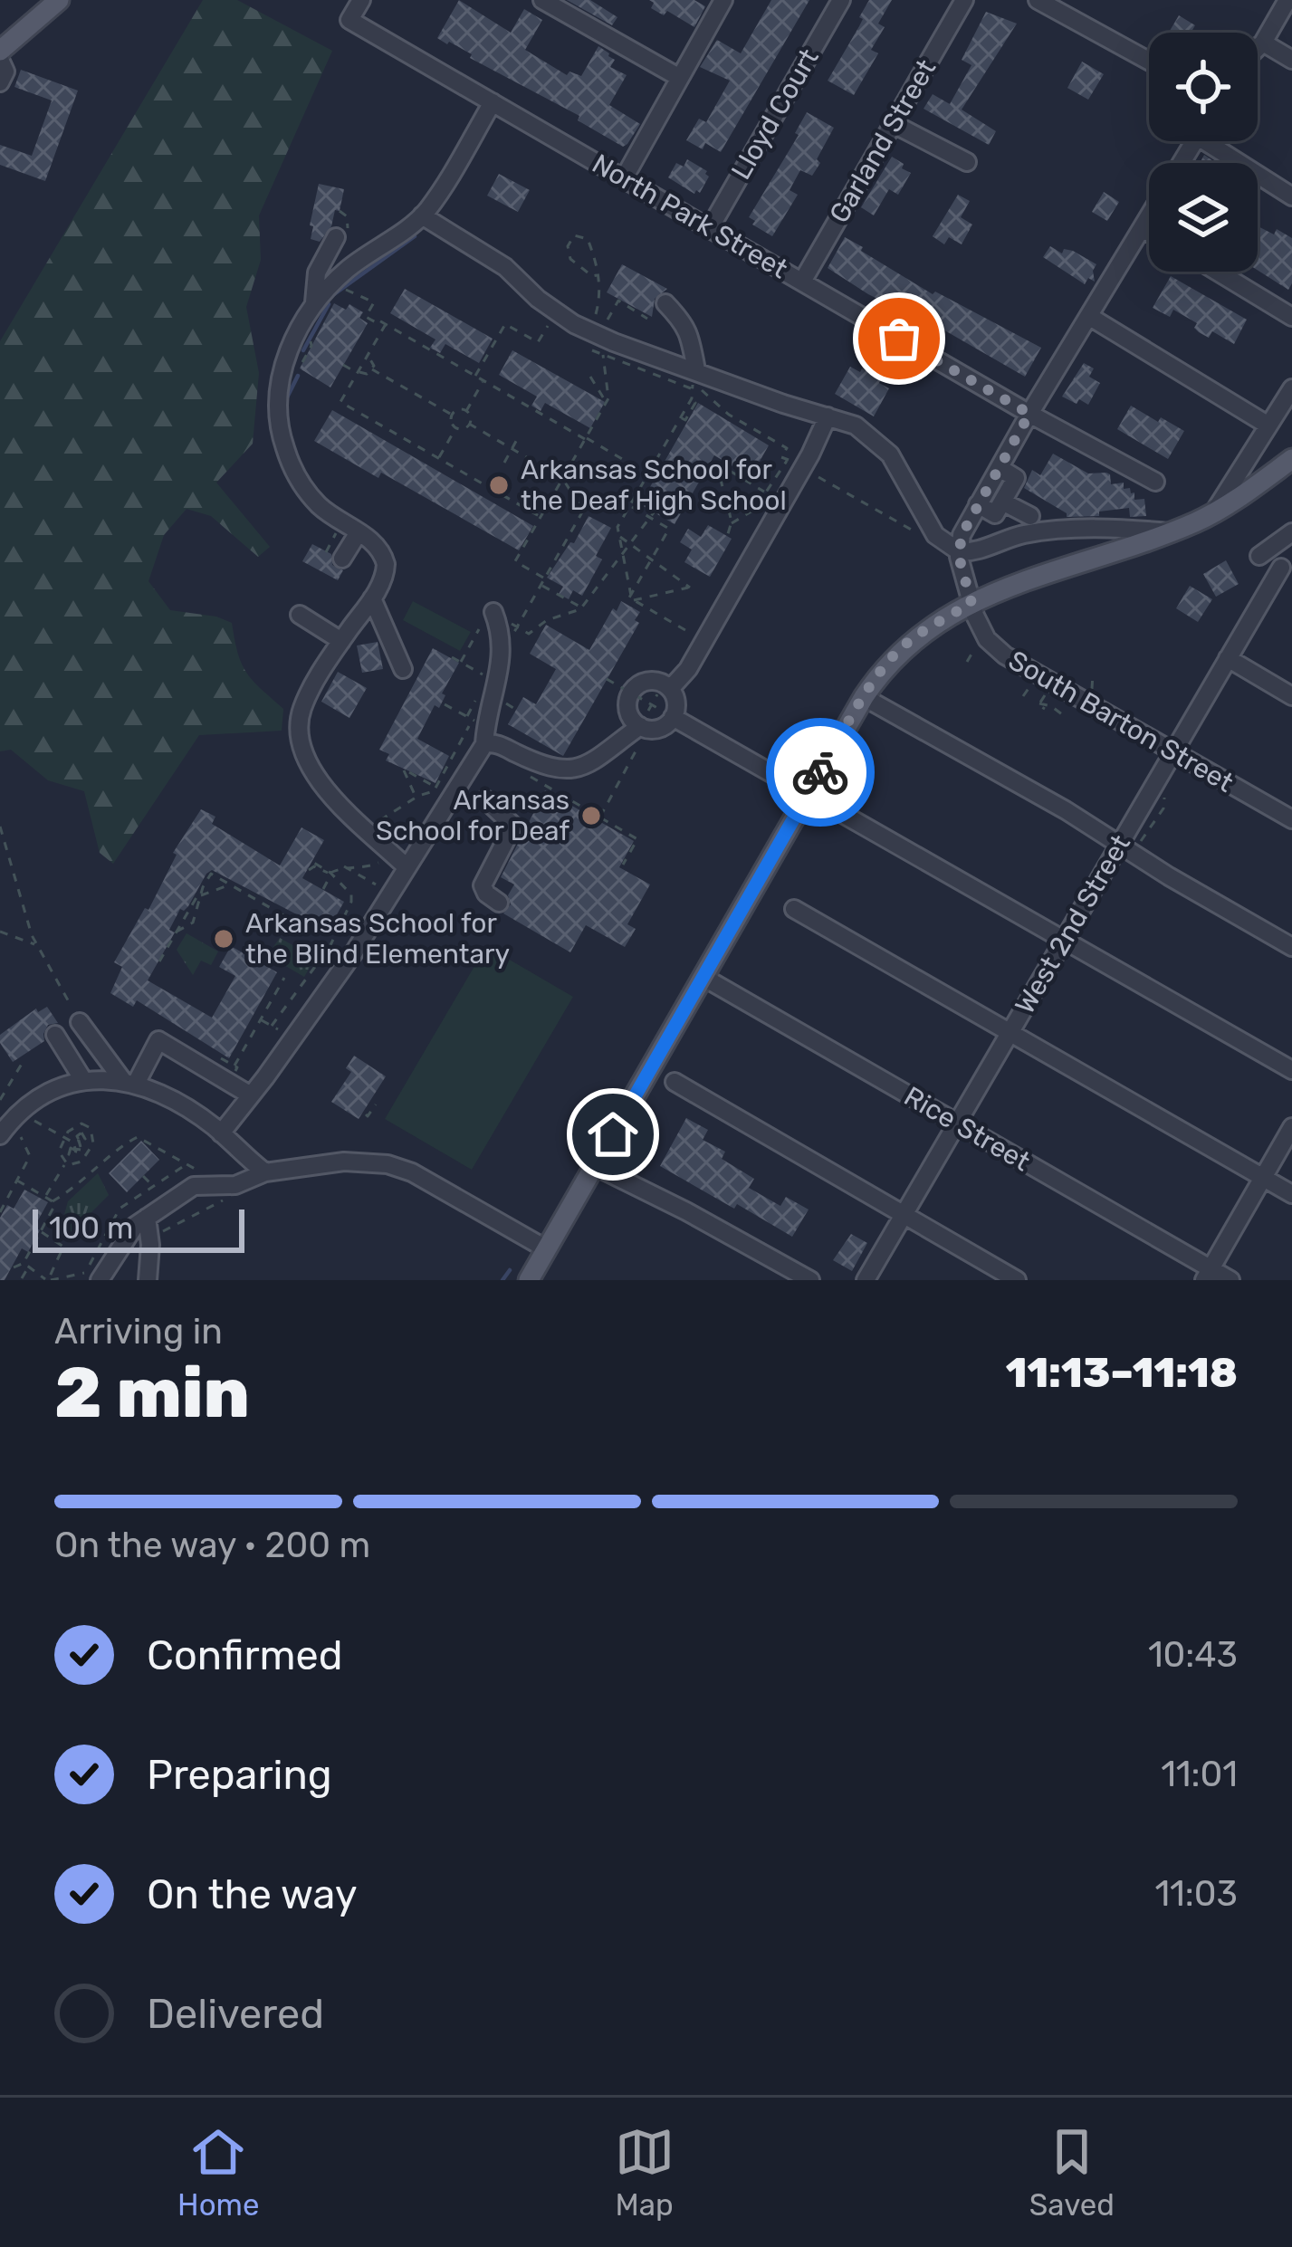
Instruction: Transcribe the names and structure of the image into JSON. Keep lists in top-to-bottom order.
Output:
{
  "streets": {
    "street": [
      "Lloyd Court",
      "Garland Street",
      "North Park Street",
      "South Barton Street",
      "West 2nd Street",
      "Rice Street"
    ]
  },
  "crossings": [
    ["Lloyd Court", "North Park Street"],
    ["Garland Street", "North Park Street"],
    ["South Barton Street", "West 2nd Street"],
    ["West 2nd Street", "Rice Street"]
  ],
  "places": ["Arkansas School for the Deaf High School", "Arkansas School for Deaf", "Arkansas School for the Blind Elementary"],
  "scale_bar": "100 m",
  "page": {
    "scale": "100 m",
    "heading": ["2 min", "Arriving in", "11:13–11:18"],
    "bar": "On the way · 200 m",
    "list": [
      ["Confirmed", "10:43"],
      ["Preparing", "11:01"],
      ["On the way", "11:03"],
      "Delivered"
    ],
    "tabs": ["Home", "Map", "Saved"]
  }
}
